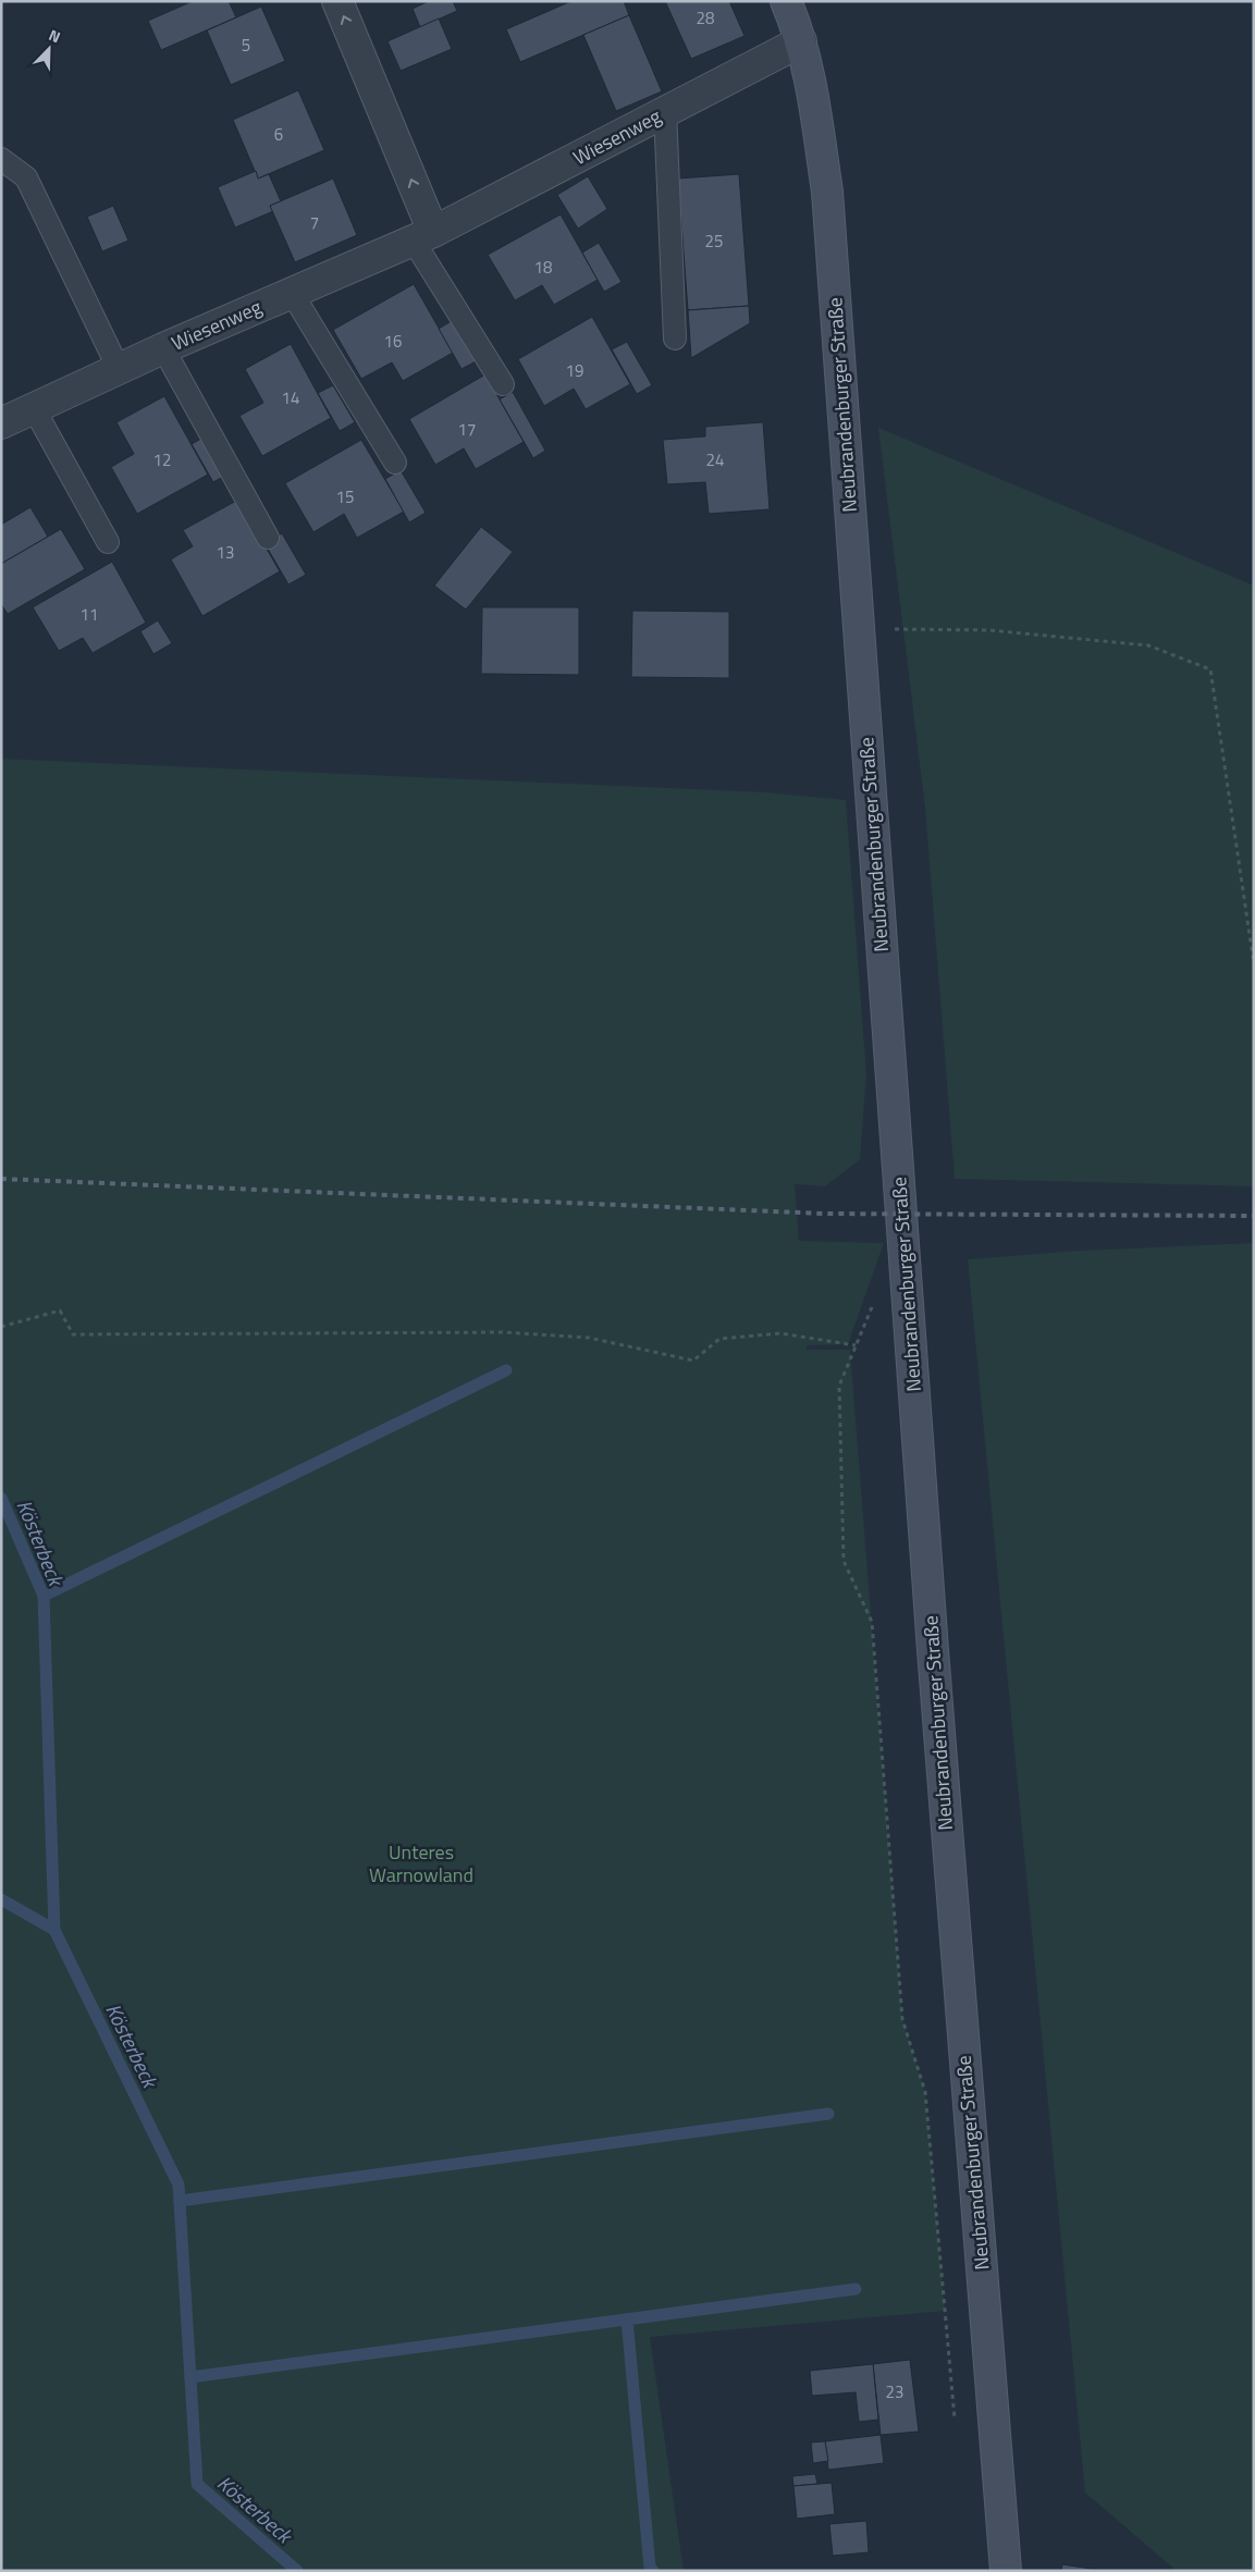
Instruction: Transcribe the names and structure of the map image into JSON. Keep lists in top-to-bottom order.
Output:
{
  "streets": {
    "main road": ["Neubrandenburger Straße"],
    "street": ["Wiesenweg"]
  },
  "crossings": [
    ["Wiesenweg", "Neubrandenburger Straße"]
  ],
  "water": ["Kösterbeck"],
  "parks": ["Unteres Warnowland"],
  "house_numbers": [
    "28",
    "5",
    "6",
    "7",
    "25",
    "18",
    "16",
    "19",
    "14",
    "17",
    "12",
    "24",
    "15",
    "13",
    "11",
    "23"
  ],
  "north": "top right"
}
